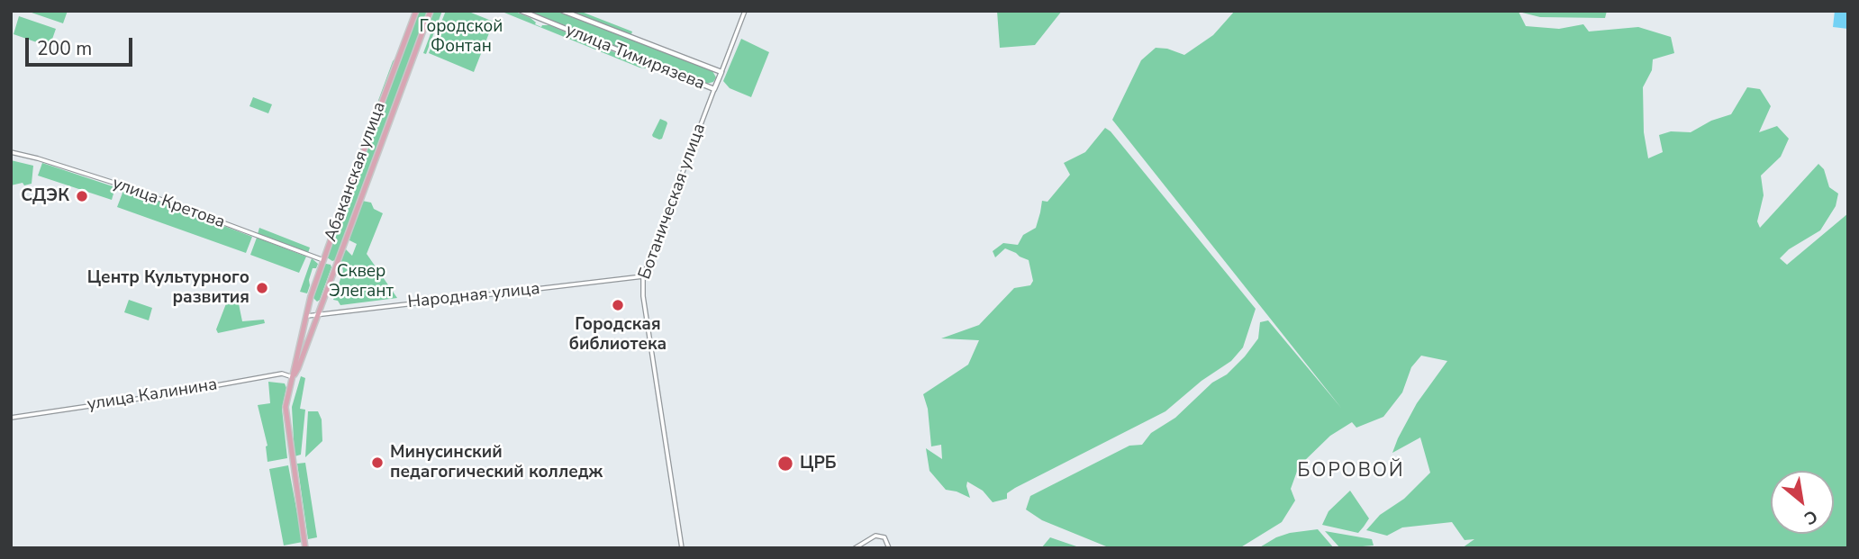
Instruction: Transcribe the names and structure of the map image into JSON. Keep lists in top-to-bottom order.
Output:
{
  "streets": {
    "main road": ["улица Тимирязева", "Абаканская улица", "Ботаническая улица"],
    "street": ["улица Кретова", "Народная улица", "улица Калинина"]
  },
  "crossings": [
    ["улица Тимирязева", "Ботаническая улица"],
    ["Абаканская улица", "улица Кретова"],
    ["Абаканская улица", "Народная улица"],
    ["Абаканская улица", "улица Калинина"],
    ["Ботаническая улица", "Народная улица"]
  ],
  "districts": ["БОРОВОЙ"],
  "parks": ["Городской Фонтан", "Сквер Элегант"],
  "places": [
    "СДЭК",
    "Центр Культурного развития",
    "Городская библиотека",
    "Минусинский педагогический колледж",
    "ЦРБ"
  ],
  "scale_bar": "200 m",
  "north": "bottom right"
}
